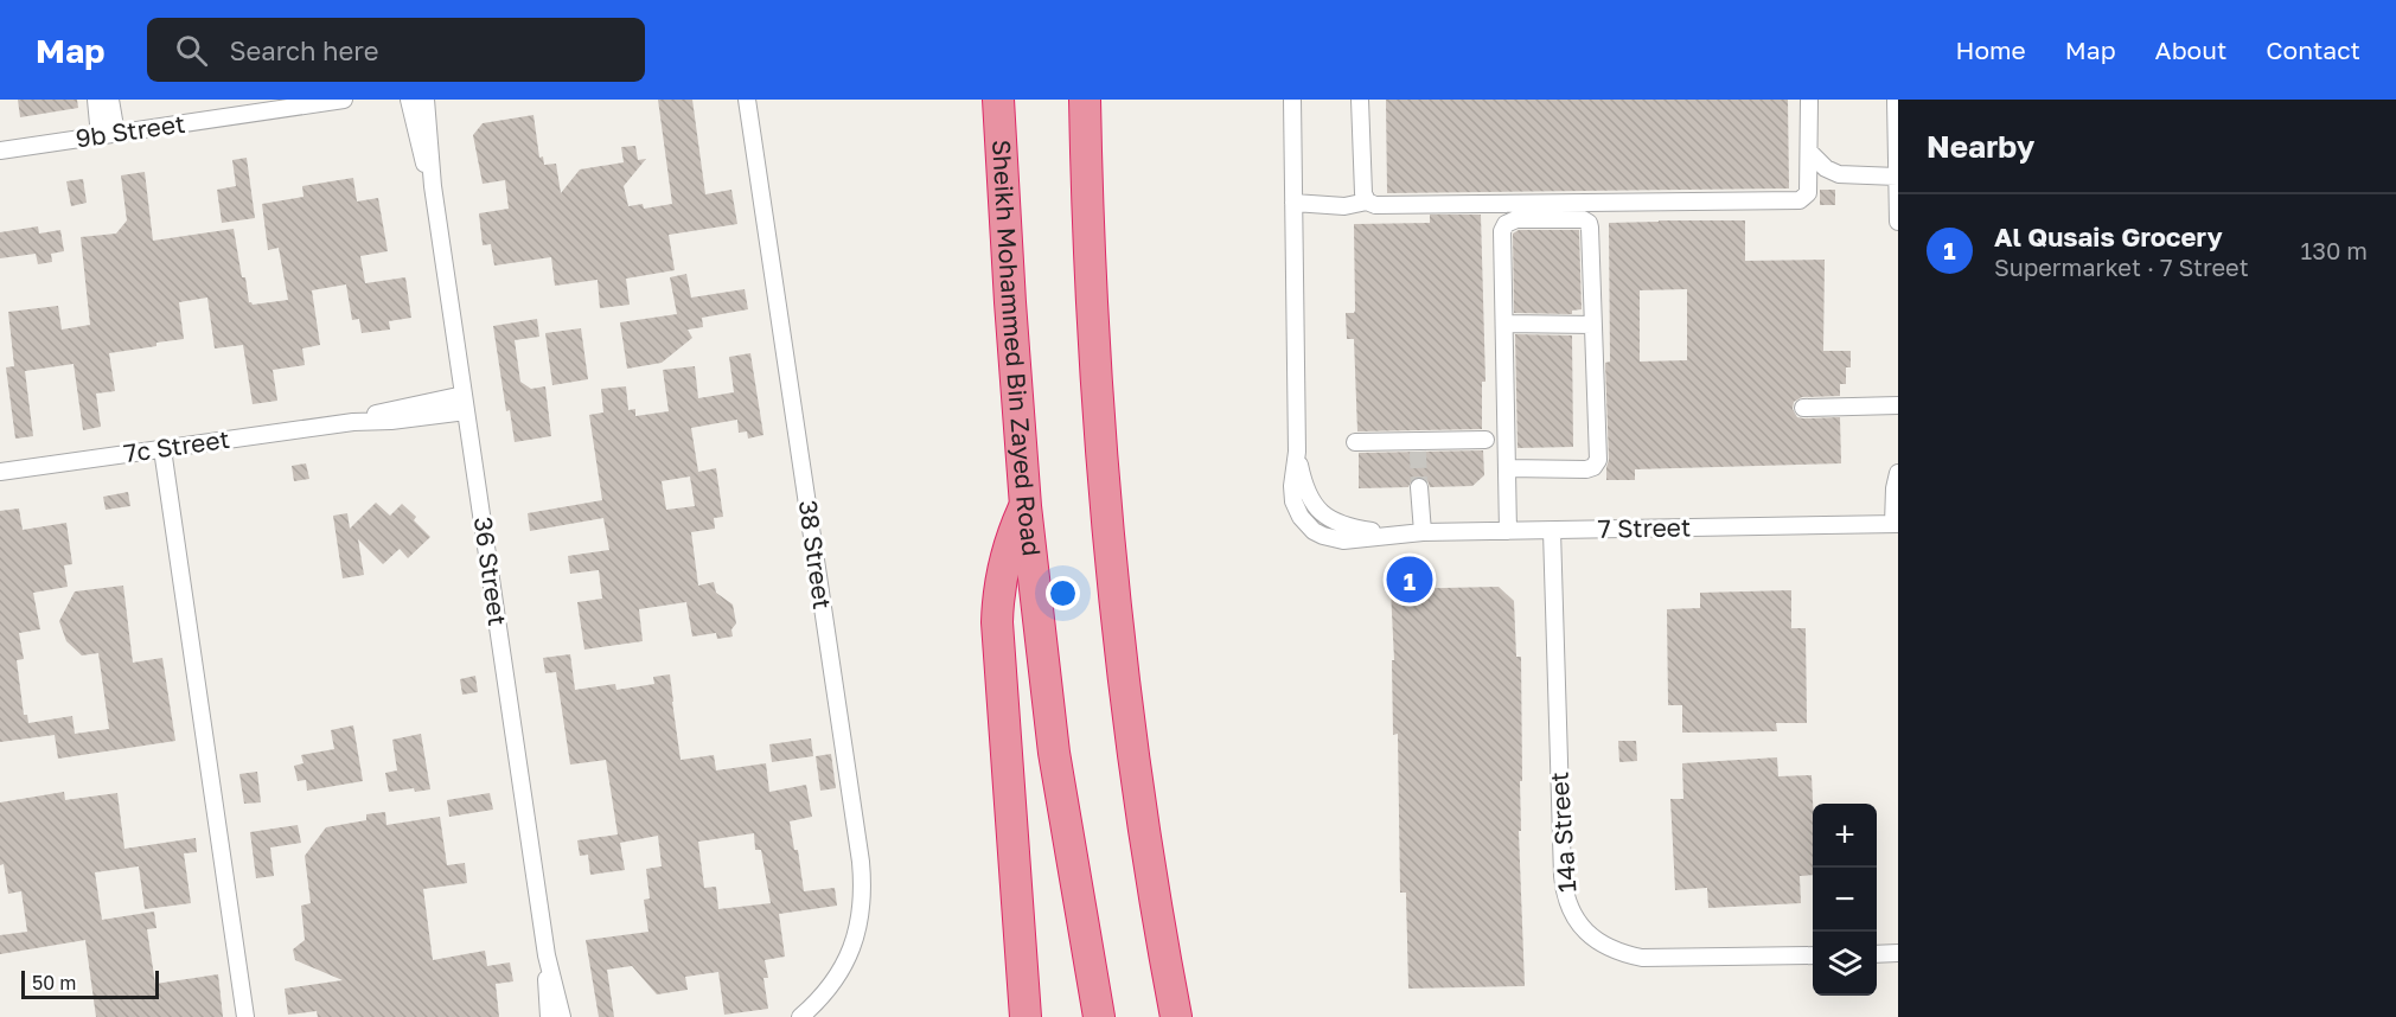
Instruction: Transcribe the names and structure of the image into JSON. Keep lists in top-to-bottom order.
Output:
{
  "streets": {
    "highway": ["Sheikh Mohammed Bin Zayed Road"],
    "street": [
      "9b Street",
      "7c Street",
      "7 Street",
      "38 Street",
      "36 Street",
      "14a Street"
    ]
  },
  "crossings": [
    ["7c Street", "36 Street"],
    ["7 Street", "14a Street"]
  ],
  "scale_bar": "50 m",
  "page": {
    "header": "Map",
    "search": "Search here",
    "nav": [
      "Home",
      "Map",
      "About",
      "Contact"
    ],
    "heading": "Nearby",
    "list": [
      {
        "mark": "1",
        "name": "Al Qusais Grocery",
        "note": "Supermarket · 7 Street",
        "value": "130 m"
      }
    ],
    "pins": "1",
    "map_buttons": ["+", "−"],
    "scale": "50 m"
  }
}
